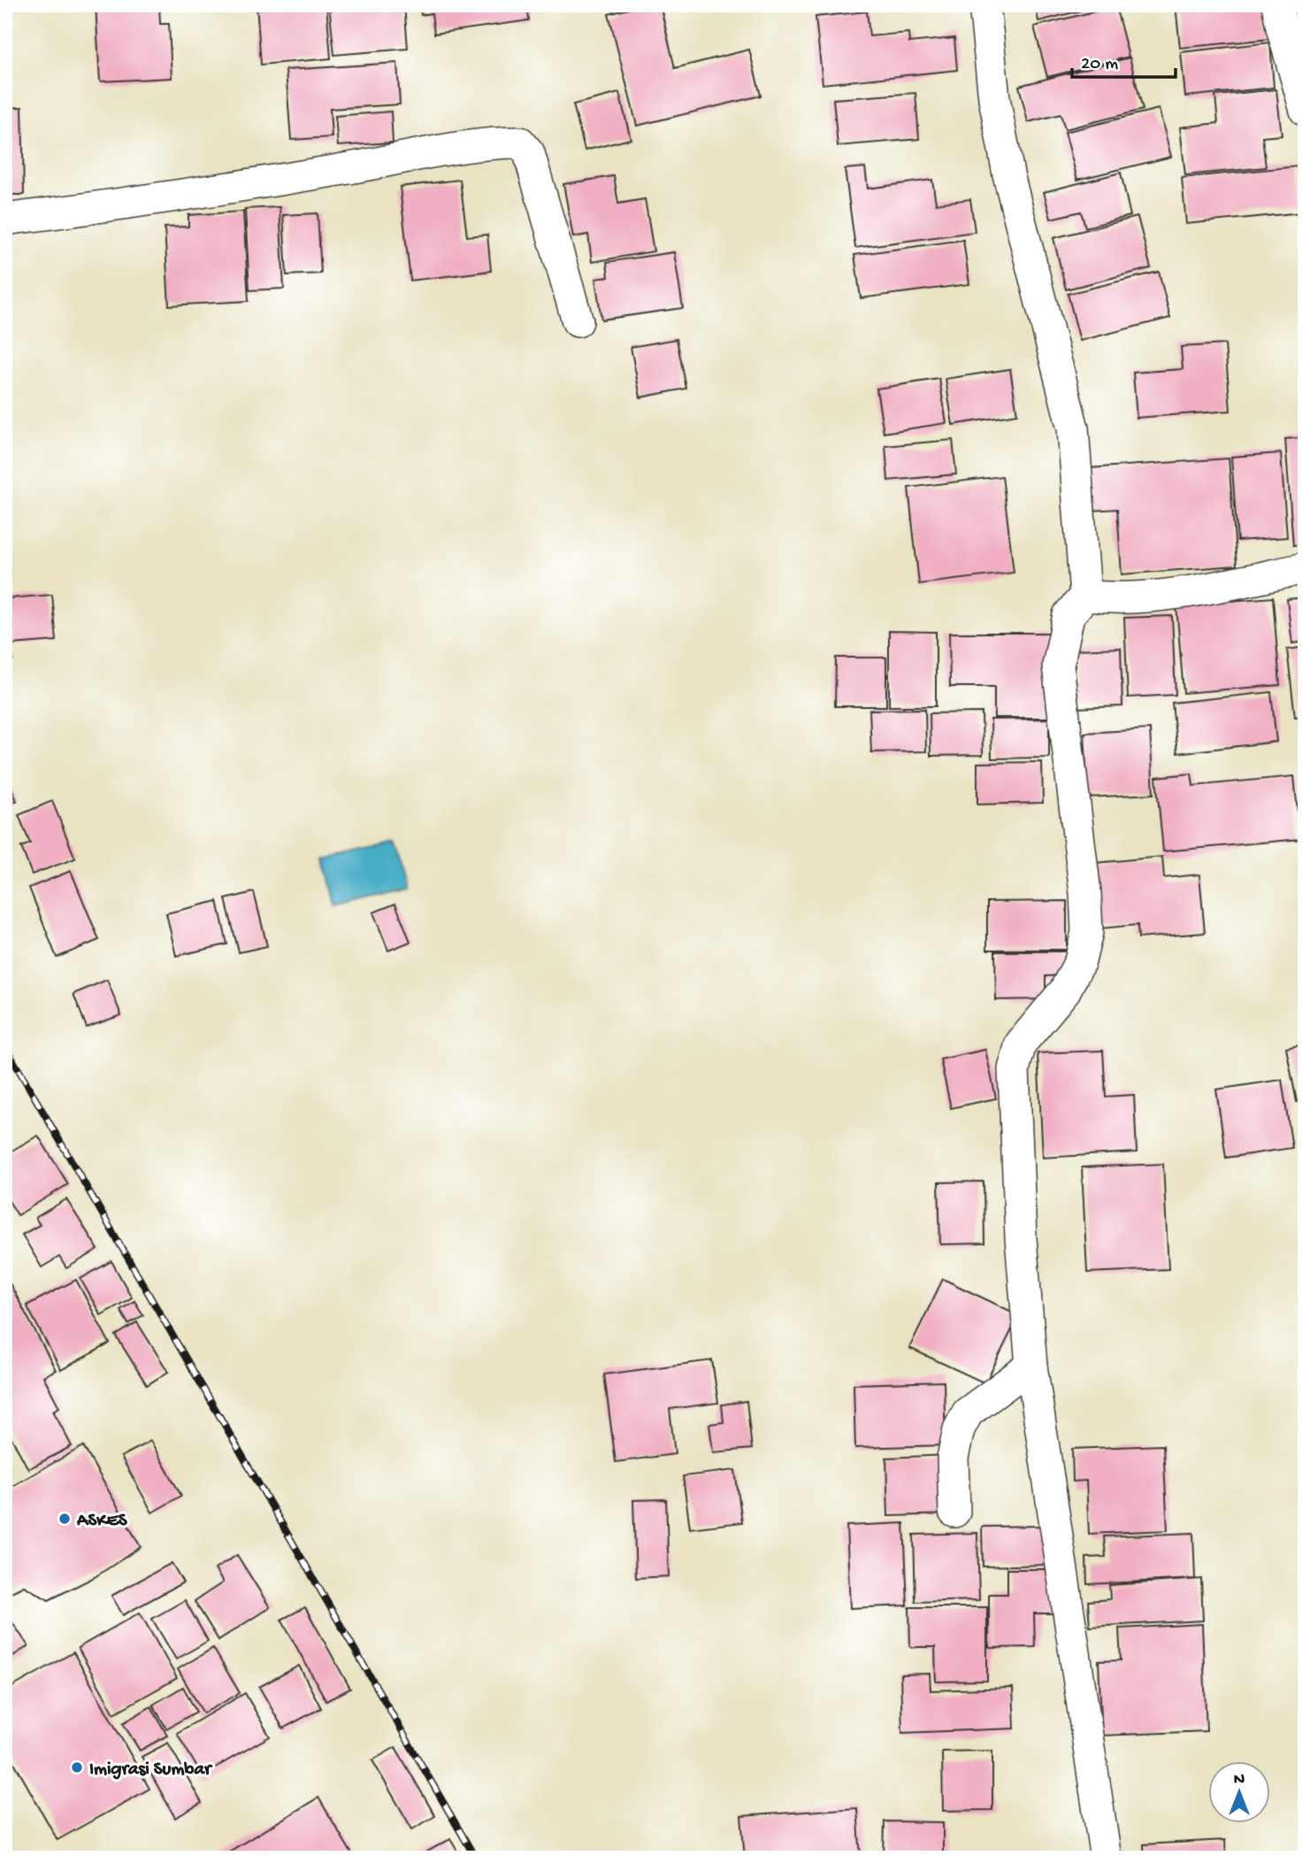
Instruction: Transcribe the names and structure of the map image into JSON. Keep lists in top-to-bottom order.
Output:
{
  "places": ["ASKES", "Imigrasi Sumbar"],
  "scale_bar": "20 m",
  "north": "top"
}
